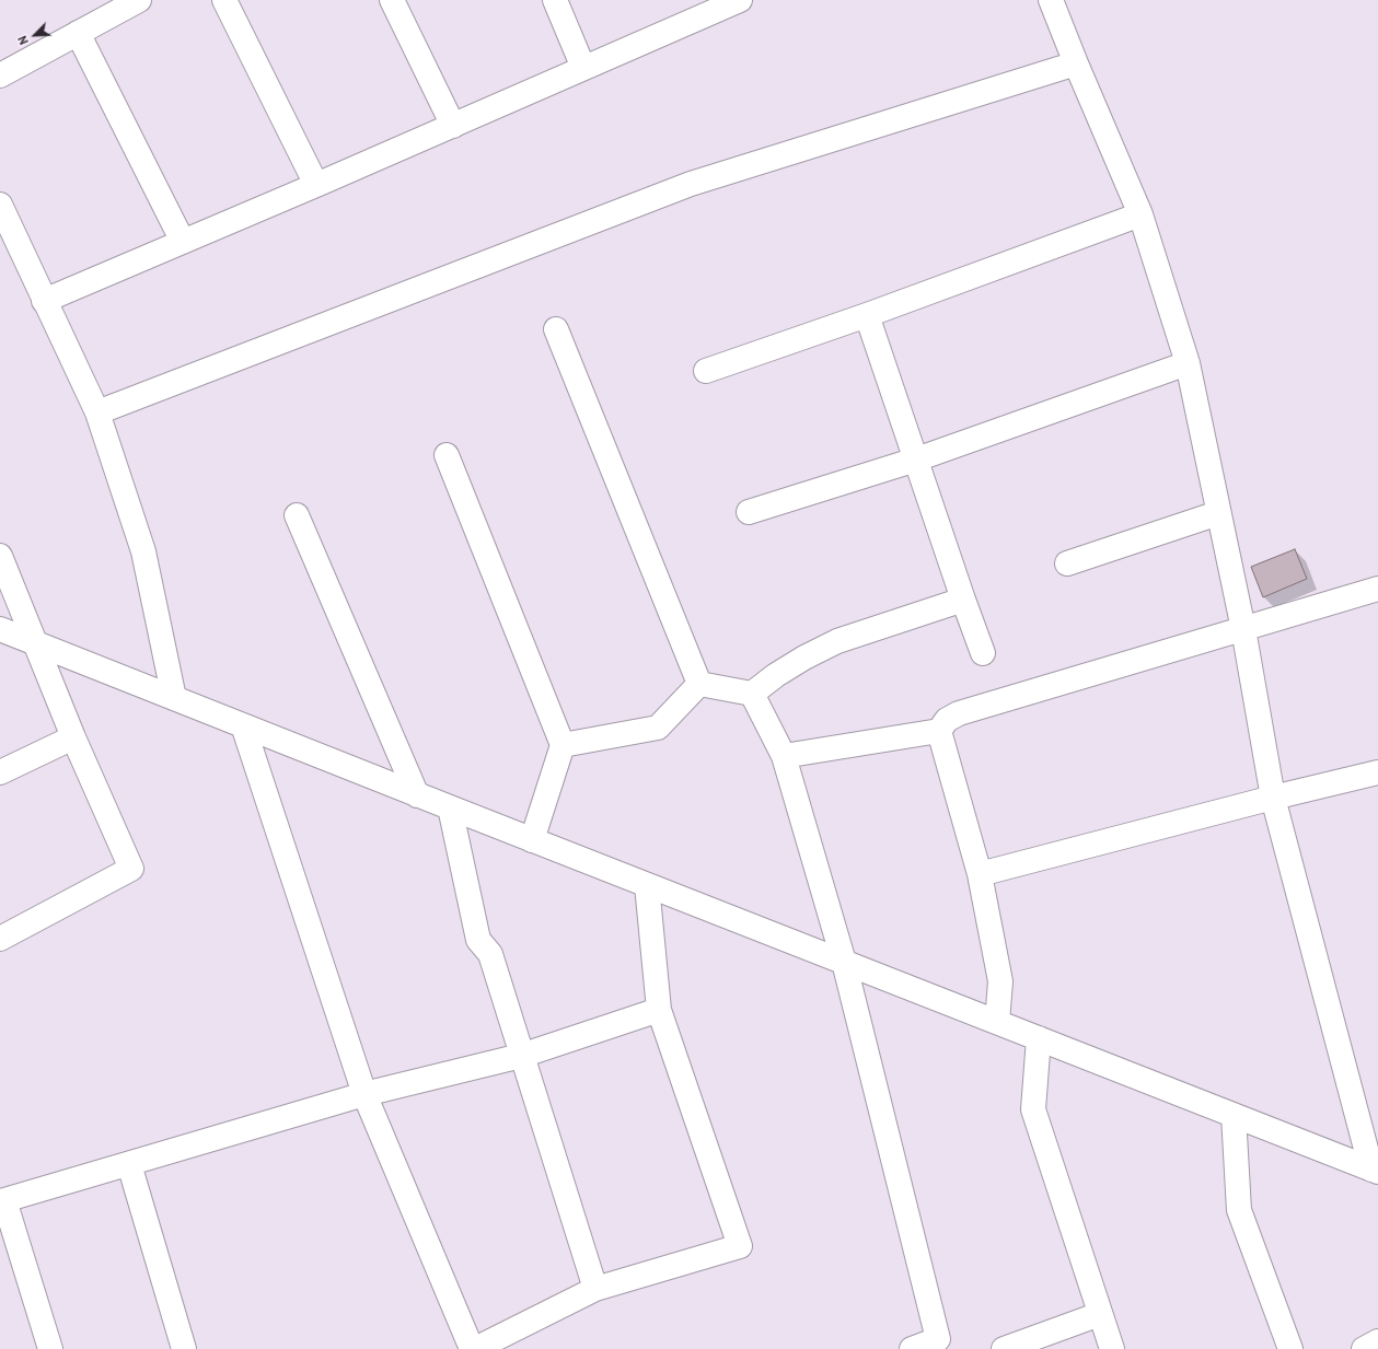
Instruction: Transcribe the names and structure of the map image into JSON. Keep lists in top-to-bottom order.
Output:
{
  "north": "bottom left"
}
